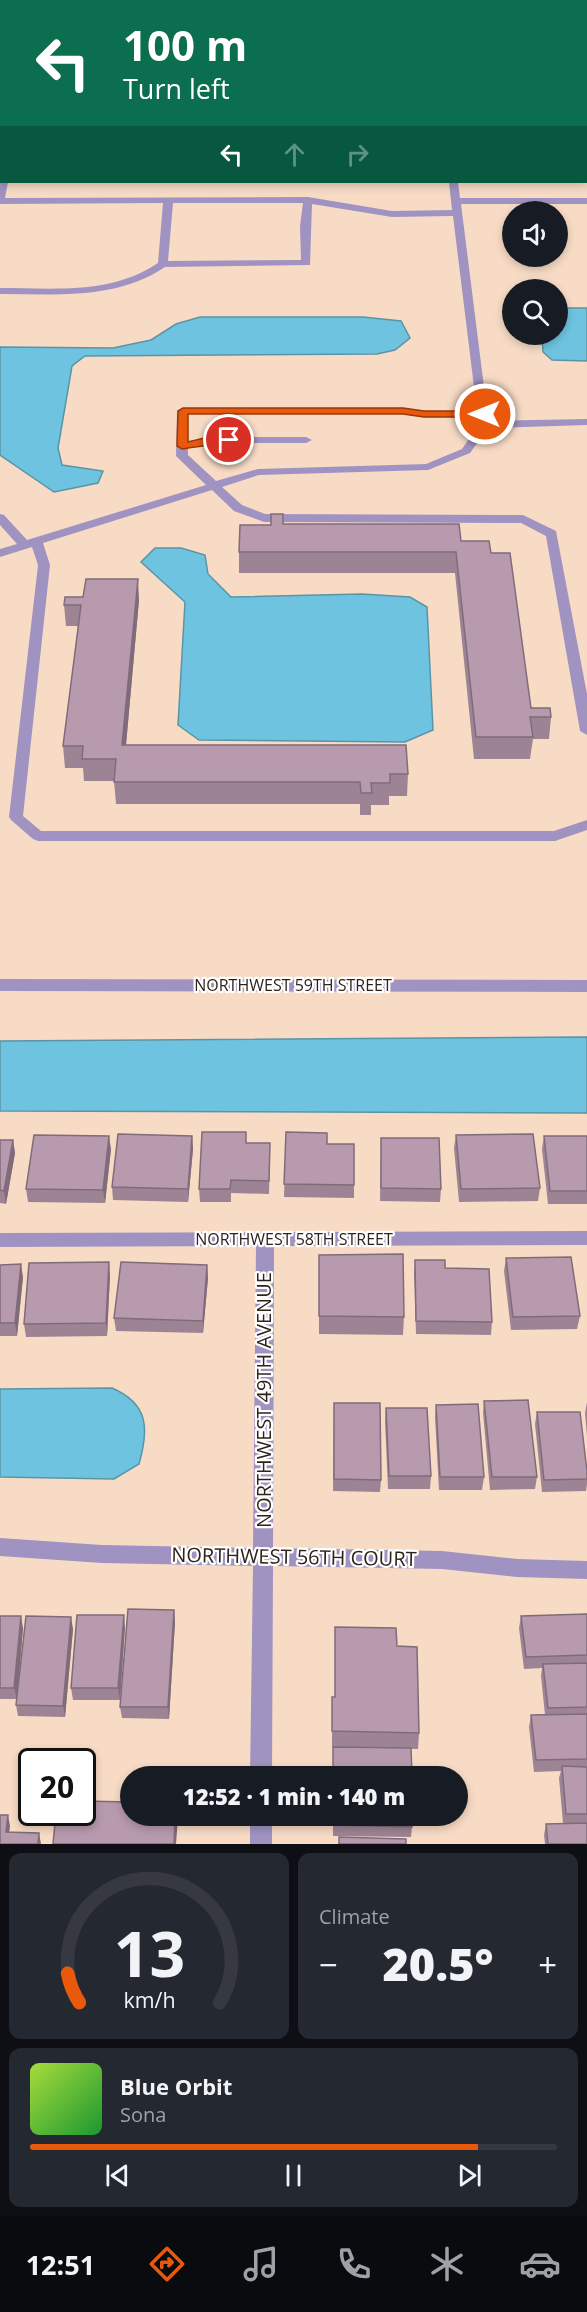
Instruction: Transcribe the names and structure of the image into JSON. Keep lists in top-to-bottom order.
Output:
{
  "streets": {
    "street": [
      "NORTHWEST 59TH STREET",
      "NORTHWEST 58TH STREET",
      "NORTHWEST 49TH AVENUE",
      "NORTHWEST 56TH COURT"
    ]
  },
  "crossings": [
    ["NORTHWEST 58TH STREET", "NORTHWEST 49TH AVENUE"],
    ["NORTHWEST 49TH AVENUE", "NORTHWEST 56TH COURT"]
  ],
  "page": {
    "turn": ["100 m", "Turn left"],
    "limit": "20",
    "trip": "12:52 · 1 min · 140 m",
    "tile": "Climate",
    "heat": ["−", "20.5°", "+"],
    "song": ["Blue Orbit", "Sona"],
    "tabs": "12:51",
    "gauge": ["13", "km/h"]
  }
}
